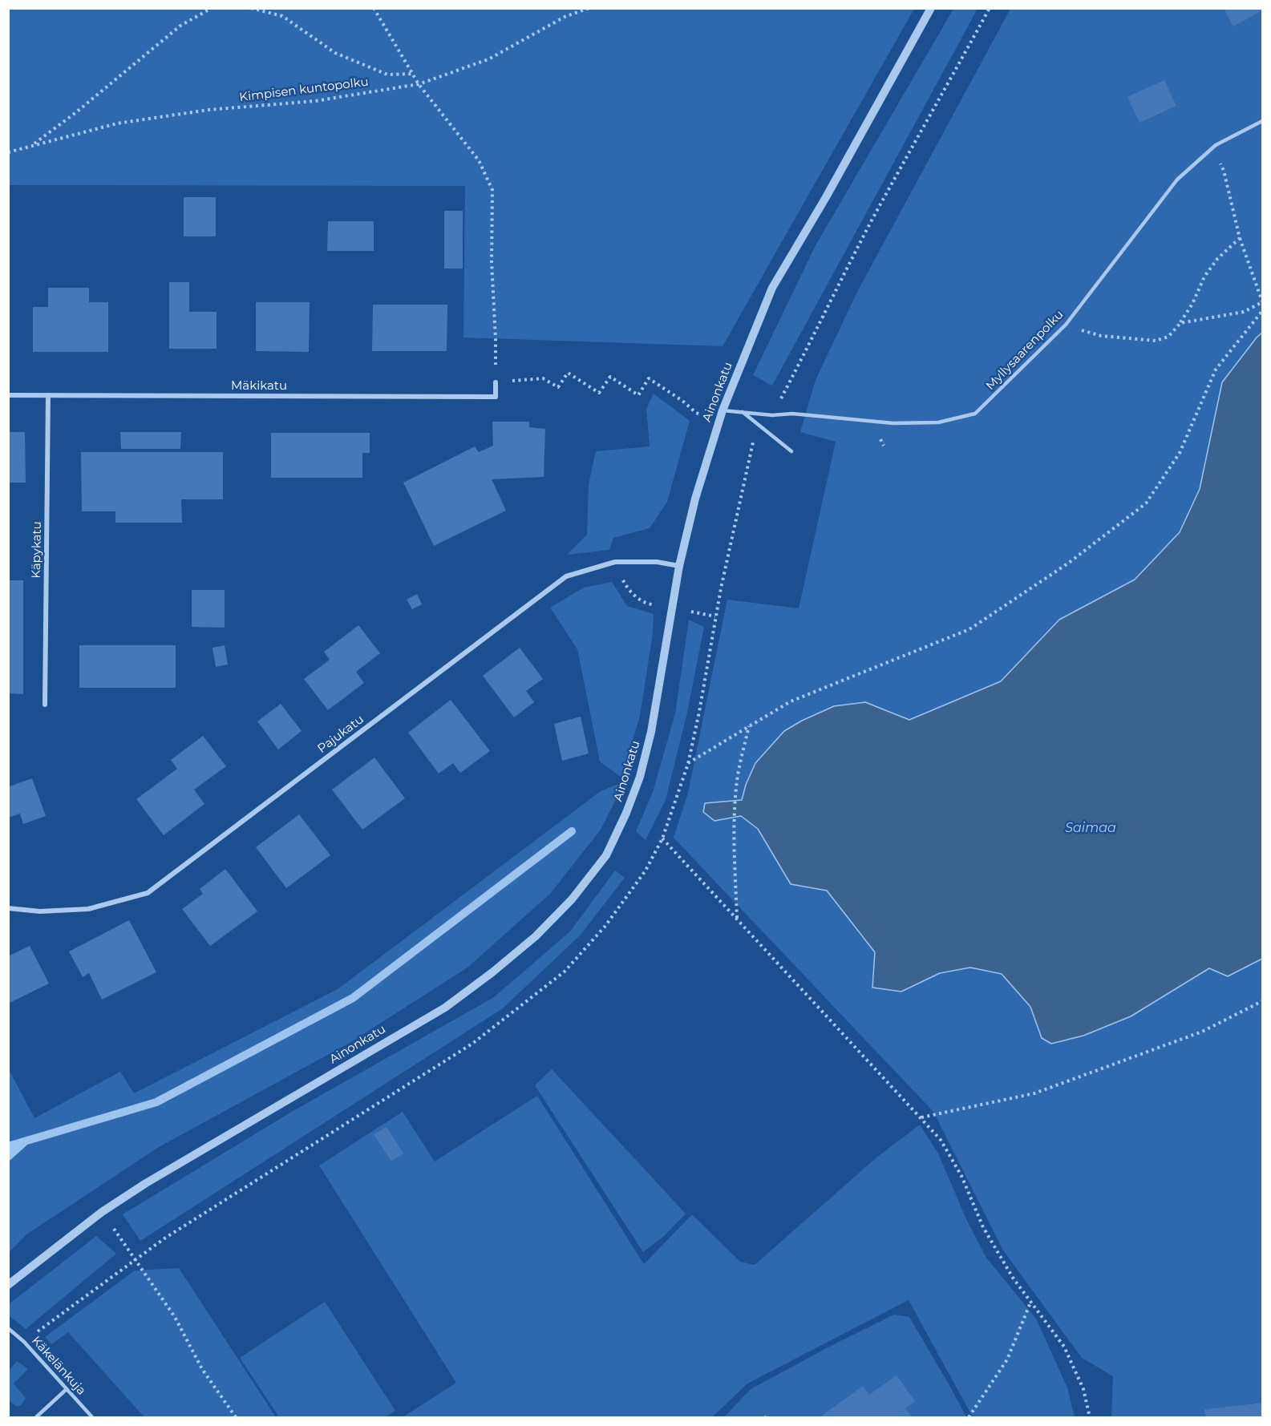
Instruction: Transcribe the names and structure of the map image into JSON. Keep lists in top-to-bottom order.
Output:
{
  "streets": {
    "street": [
      "Mäkikatu",
      "Ainonkatu",
      "Käpykatu",
      "Pajukatu"
    ],
    "lane": ["Myllysaarenpolku", "Käkelänkuja"],
    "path": ["Kimpisen kuntopolku"]
  },
  "crossings": [
    ["Myllysaarenpolku", "Ainonkatu"],
    ["Mäkikatu", "Käpykatu"],
    ["Ainonkatu", "Pajukatu"]
  ],
  "water": ["Saimaa"]
}
